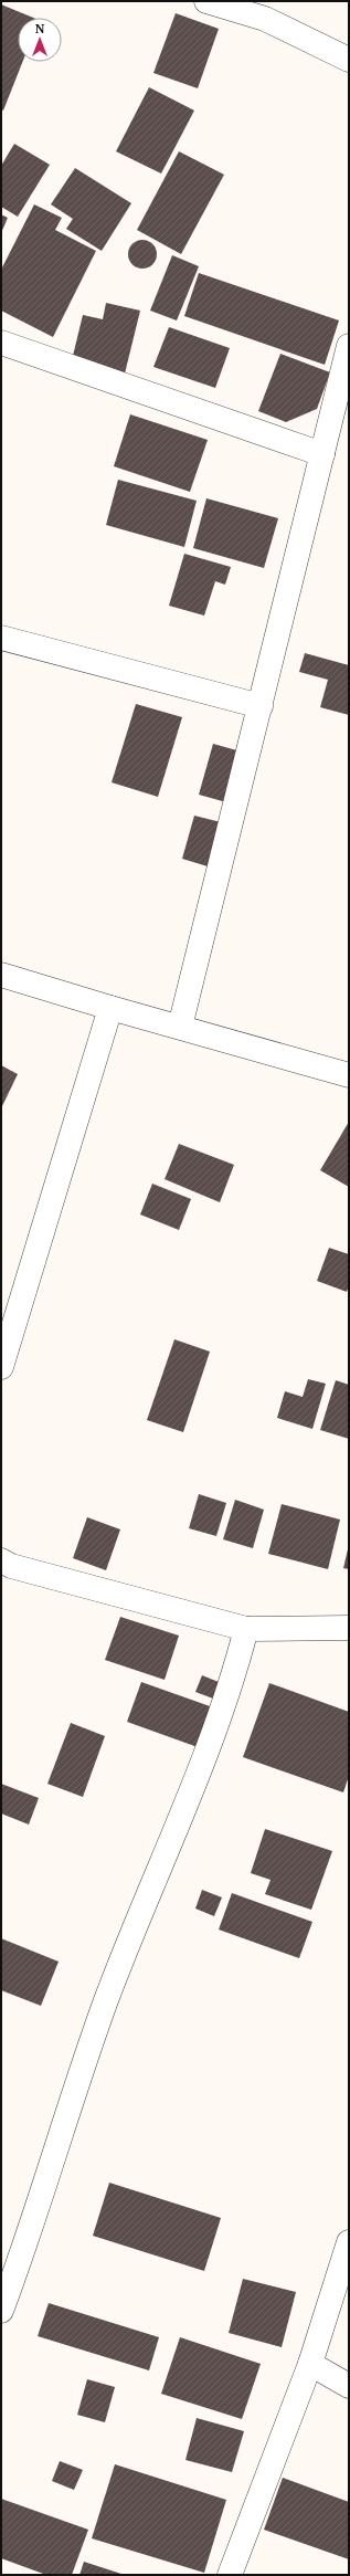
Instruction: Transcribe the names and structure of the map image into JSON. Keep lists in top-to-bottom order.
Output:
{
  "north": "top"
}
